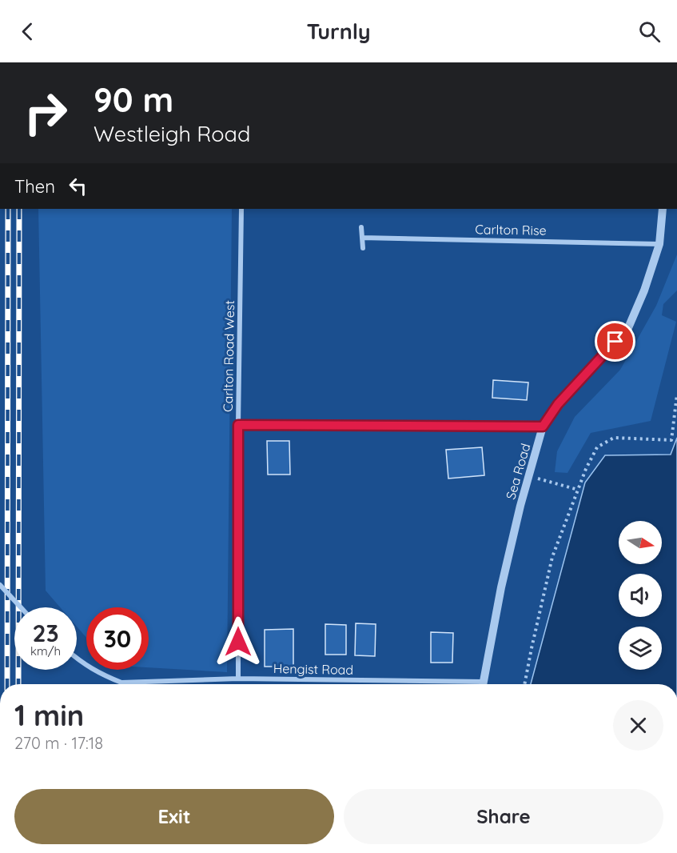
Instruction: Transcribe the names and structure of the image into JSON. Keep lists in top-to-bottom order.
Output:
{
  "streets": {
    "street": [
      "Carlton Rise",
      "Carlton Road West",
      "Sea Road",
      "Hengist Road"
    ]
  },
  "crossings": [
    ["Carlton Rise", "Sea Road"],
    ["Carlton Road West", "Hengist Road"]
  ],
  "north": "right",
  "page": {
    "header": "Turnly",
    "turn": ["90 m", "Westleigh Road"],
    "then": "Then",
    "speed": "23 km/h",
    "limit": "30",
    "heading": ["1 min", "270 m · 17:18"],
    "buttons": ["Exit", "Share"]
  }
}
